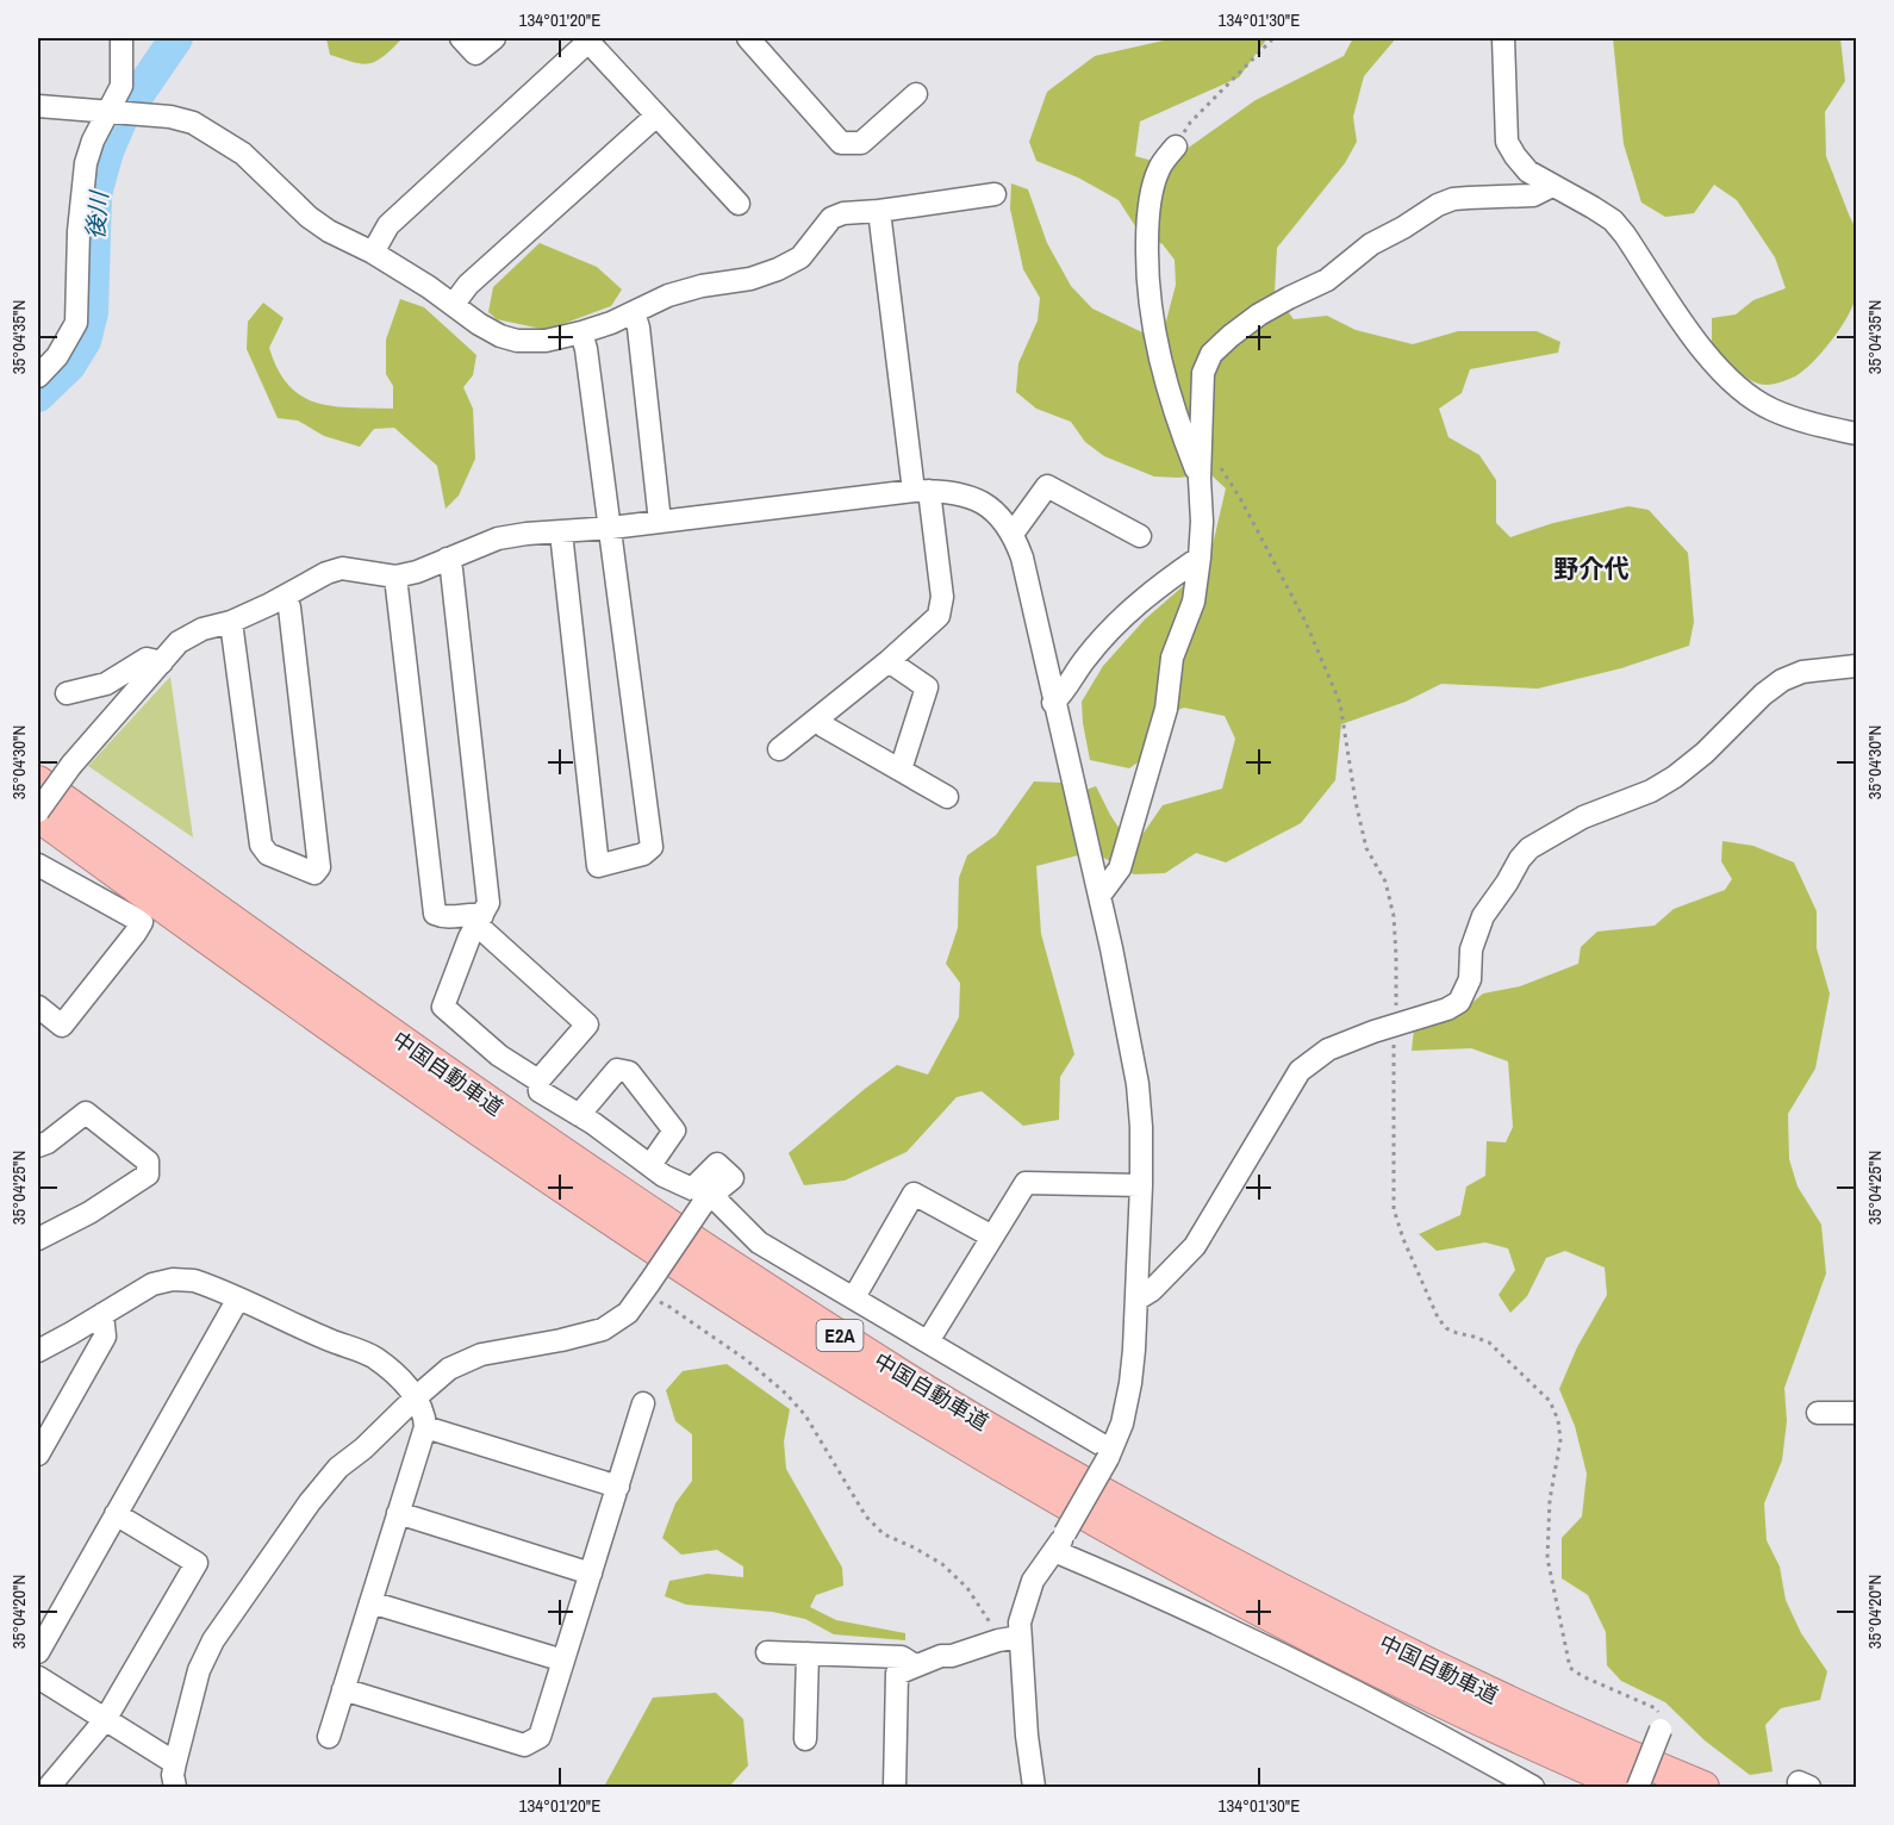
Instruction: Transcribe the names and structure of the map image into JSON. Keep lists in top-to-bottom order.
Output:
{
  "streets": {
    "highway": ["中国自動車道", "E2A"]
  },
  "districts": ["野介代"],
  "water": ["後川"],
  "coordinates": [
    "134°01'20\"E",
    "134°01'30\"E",
    "35°04'35\"N",
    "35°04'30\"N",
    "35°04'25\"N",
    "35°04'20\"N"
  ]
}
